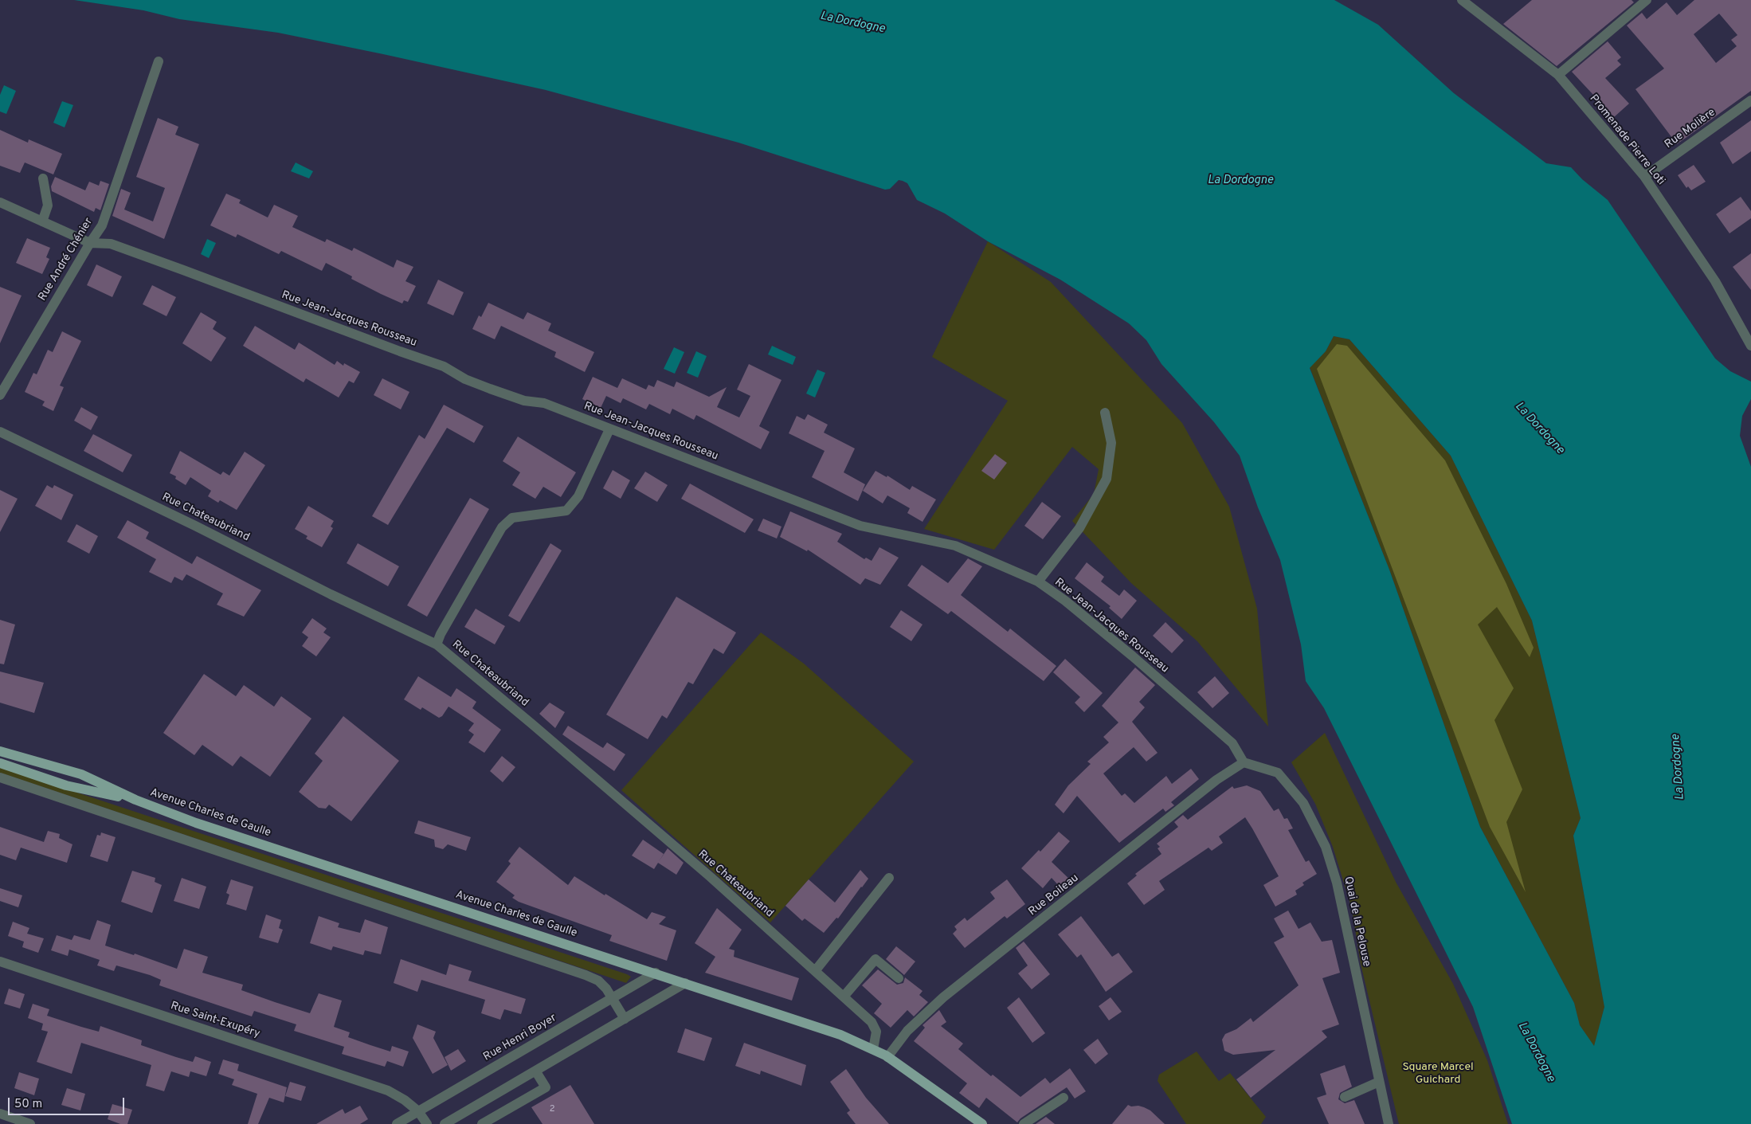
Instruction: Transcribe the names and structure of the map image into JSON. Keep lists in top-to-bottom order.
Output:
{
  "streets": {
    "main road": ["Avenue Charles de Gaulle"],
    "street": [
      "Rue Molière",
      "Promenade Pierre Loti",
      "Rue André Chénier",
      "Rue Jean-Jacques Rousseau",
      "Rue Chateaubriand",
      "Rue Boileau",
      "Quai de la Pelouse",
      "Rue Saint-Exupéry",
      "Rue Henri Boyer"
    ]
  },
  "crossings": [
    ["Rue Molière", "Promenade Pierre Loti"],
    ["Rue André Chénier", "Rue Jean-Jacques Rousseau"],
    ["Rue Jean-Jacques Rousseau", "Rue Boileau"],
    ["Rue Jean-Jacques Rousseau", "Quai de la Pelouse"],
    ["Rue Chateaubriand", "Avenue Charles de Gaulle"],
    ["Avenue Charles de Gaulle", "Rue Boileau"],
    ["Avenue Charles de Gaulle", "Rue Henri Boyer"],
    ["Rue Boileau", "Quai de la Pelouse"],
    ["Rue Saint-Exupéry", "Rue Henri Boyer"]
  ],
  "water": ["La Dordogne"],
  "parks": ["Square Marcel Guichard"],
  "house_numbers": ["2"],
  "scale_bar": "50 m"
}
